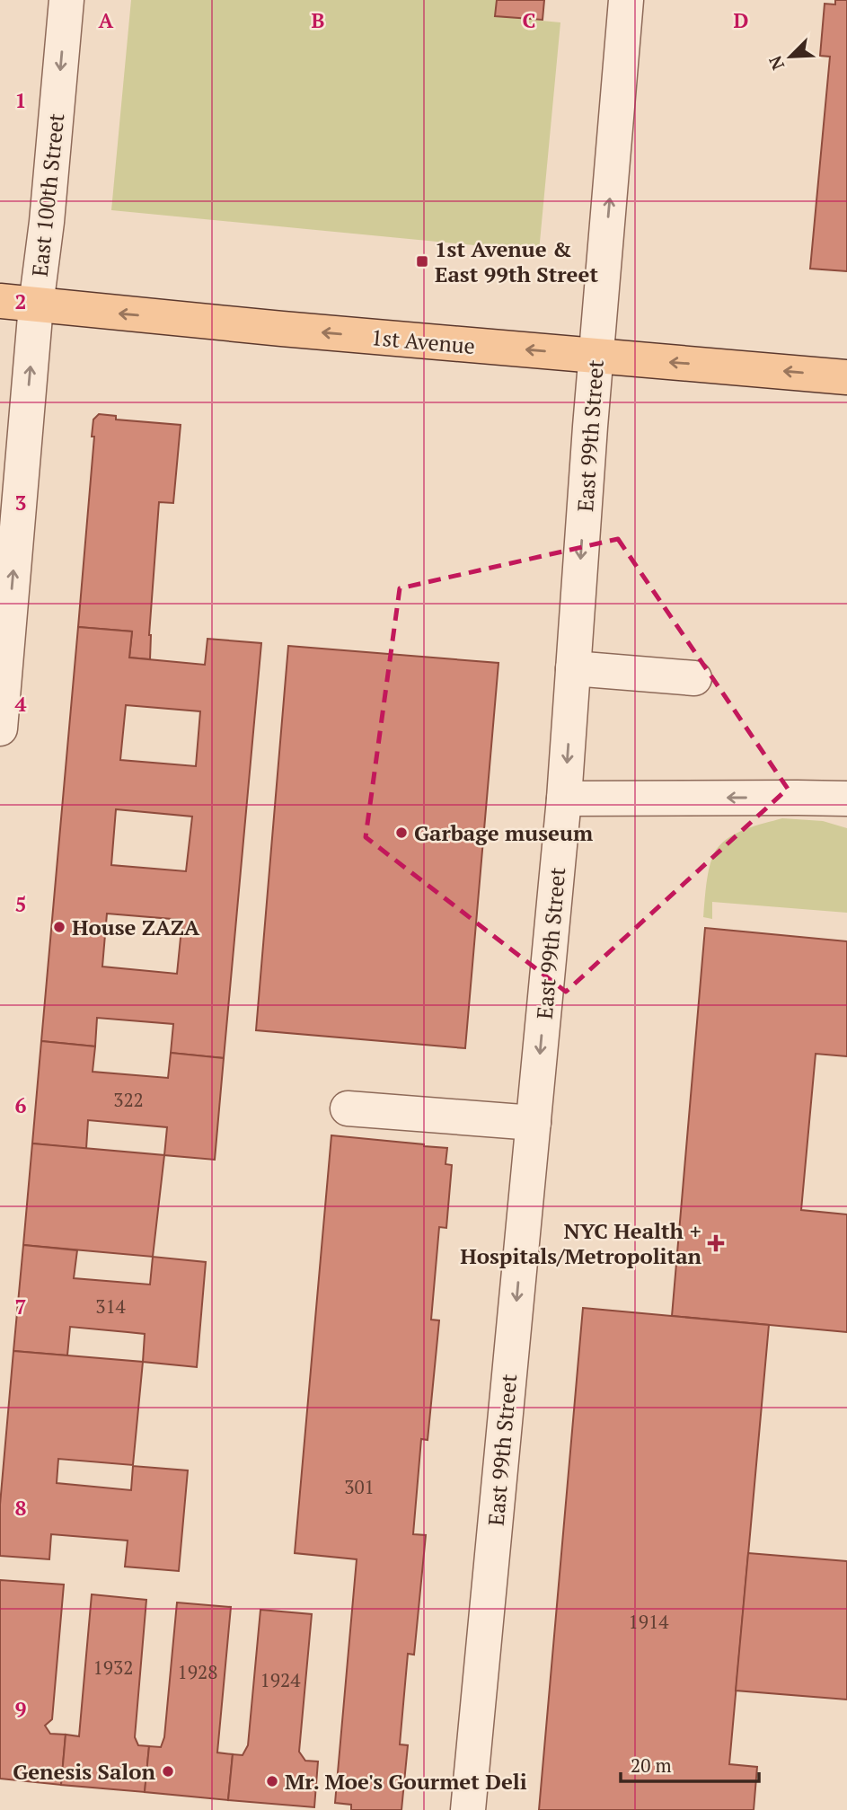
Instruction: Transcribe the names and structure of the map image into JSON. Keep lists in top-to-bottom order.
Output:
{
  "streets": {
    "main road": ["1st Avenue"],
    "street": ["East 100th Street", "East 99th Street"]
  },
  "crossings": [
    ["East 100th Street", "1st Avenue"],
    ["1st Avenue", "East 99th Street"]
  ],
  "one_way": ["1st Avenue"],
  "places": {
    "transit": ["1st Avenue & East 99th Street"],
    "other": [
      "Garbage museum",
      "House ZAZA",
      "Genesis Salon",
      "Mr. Moe's Gourmet Deli"
    ],
    "health": ["NYC Health + Hospitals/Metropolitan"]
  },
  "house_numbers": [
    "322",
    "314",
    "301",
    "1914",
    "1932",
    "1928",
    "1924"
  ],
  "scale_bar": "20 m",
  "north": "bottom left",
  "grid": {
    "columns": [
      "A",
      "B",
      "C",
      "D"
    ],
    "rows": [
      "1",
      "2",
      "3",
      "4",
      "5",
      "6",
      "7",
      "8",
      "9"
    ]
  }
}
